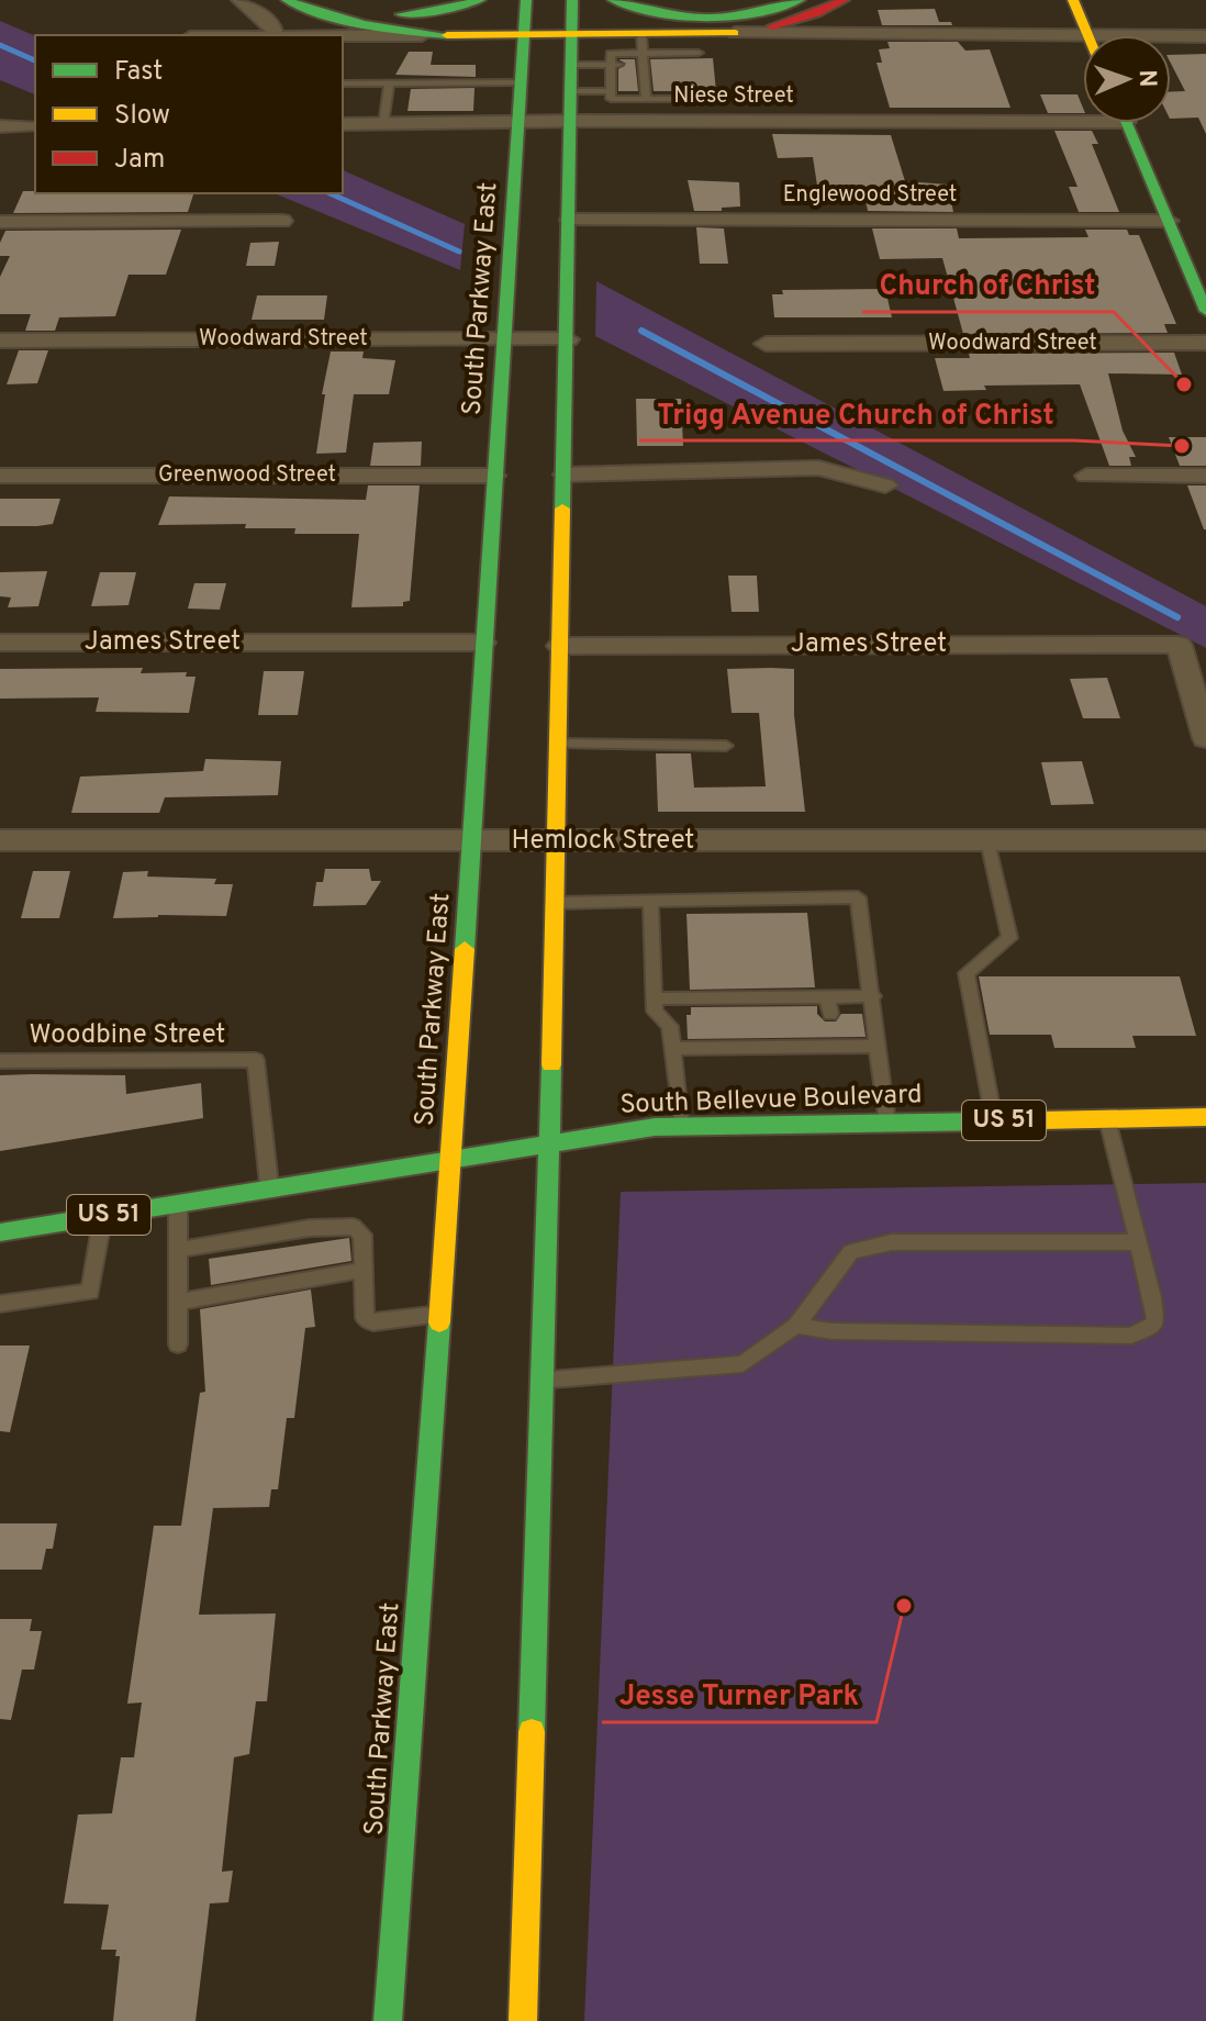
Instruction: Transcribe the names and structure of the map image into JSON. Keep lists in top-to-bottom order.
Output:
{
  "streets": {
    "main road": ["South Parkway East", "South Bellevue Boulevard", "US 51"],
    "street": [
      "Niese Street",
      "Englewood Street",
      "Woodward Street",
      "Greenwood Street",
      "James Street",
      "Hemlock Street"
    ],
    "lane": ["Woodbine Street"]
  },
  "crossings": [
    ["Niese Street", "South Parkway East"],
    ["South Parkway East", "Woodward Street"],
    ["South Parkway East", "Greenwood Street"],
    ["South Parkway East", "James Street"],
    ["South Parkway East", "Hemlock Street"],
    ["South Parkway East", "US 51"],
    ["Woodbine Street", "US 51"],
    ["South Bellevue Boulevard", "US 51"]
  ],
  "places": ["Church of Christ", "Trigg Avenue Church of Christ", "Jesse Turner Park"],
  "legend": ["Fast", "Slow", "Jam"],
  "north": "right"
}
